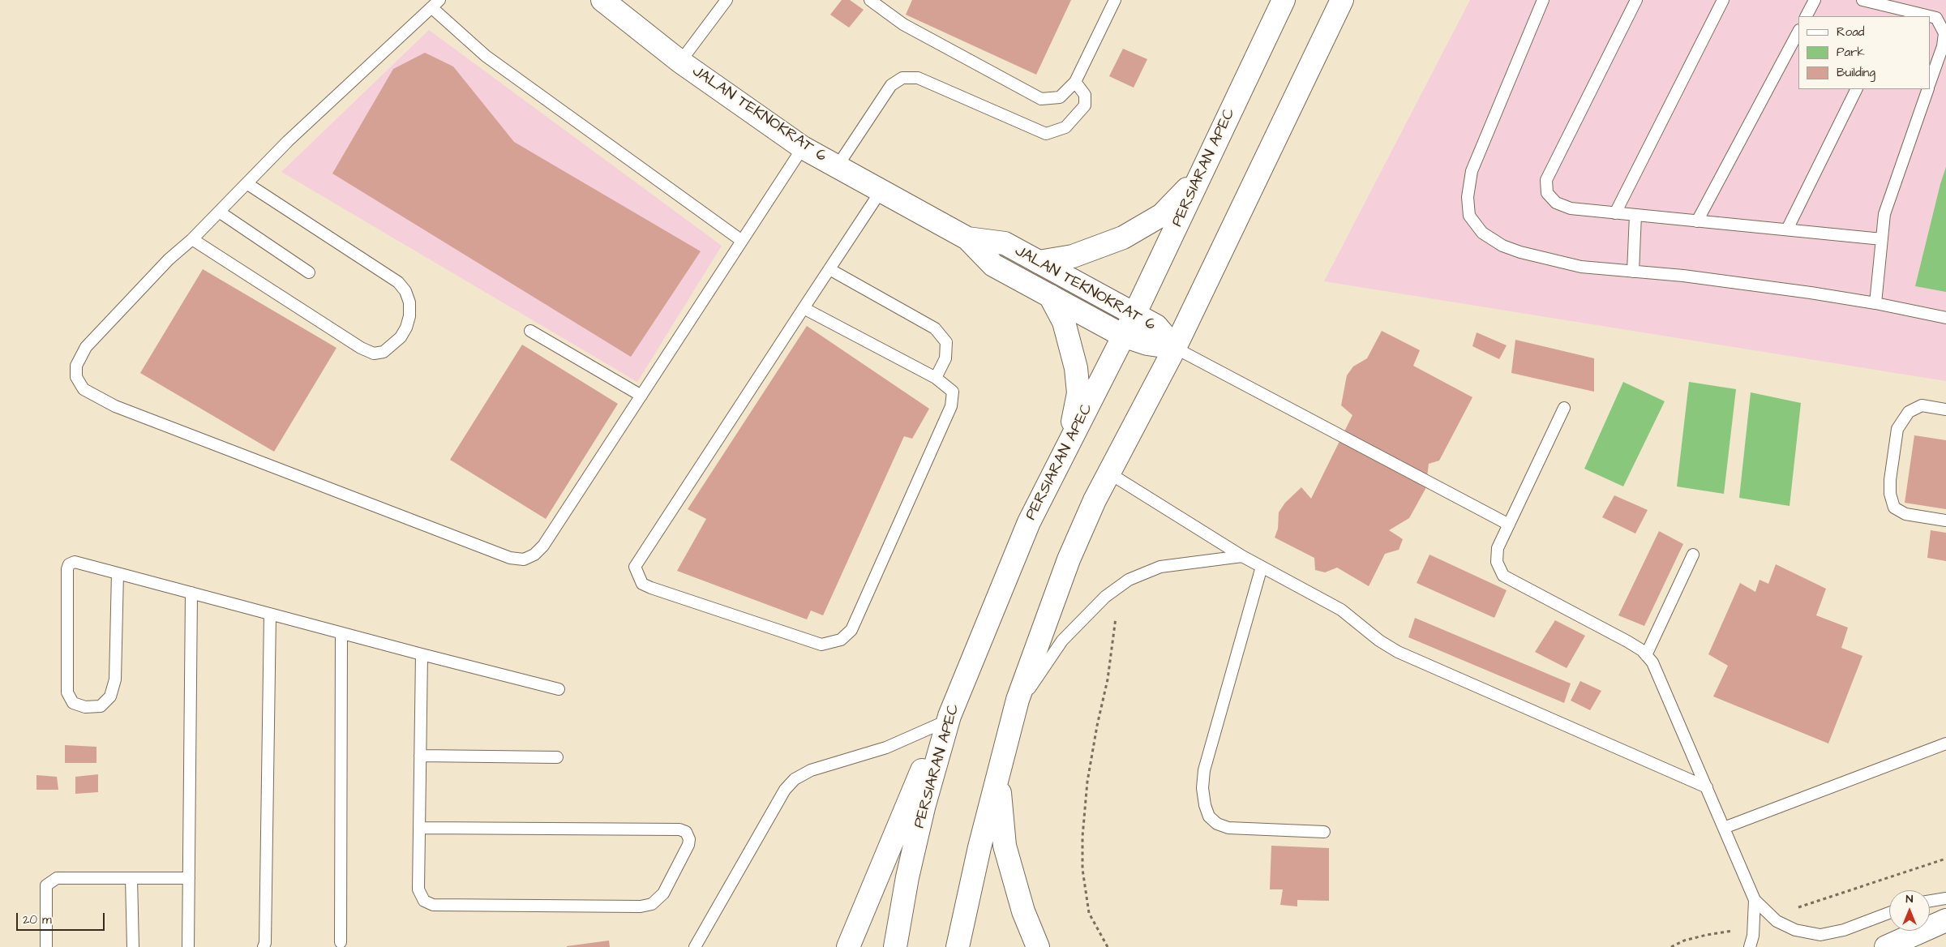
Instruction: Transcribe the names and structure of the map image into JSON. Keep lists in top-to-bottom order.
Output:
{
  "streets": {
    "main road": ["JALAN TEKNOKRAT 6", "PERSIARAN APEC"]
  },
  "crossings": [
    ["JALAN TEKNOKRAT 6", "PERSIARAN APEC"]
  ],
  "legend": ["Road", "Park", "Building"],
  "scale_bar": "20 m",
  "north": "top"
}
